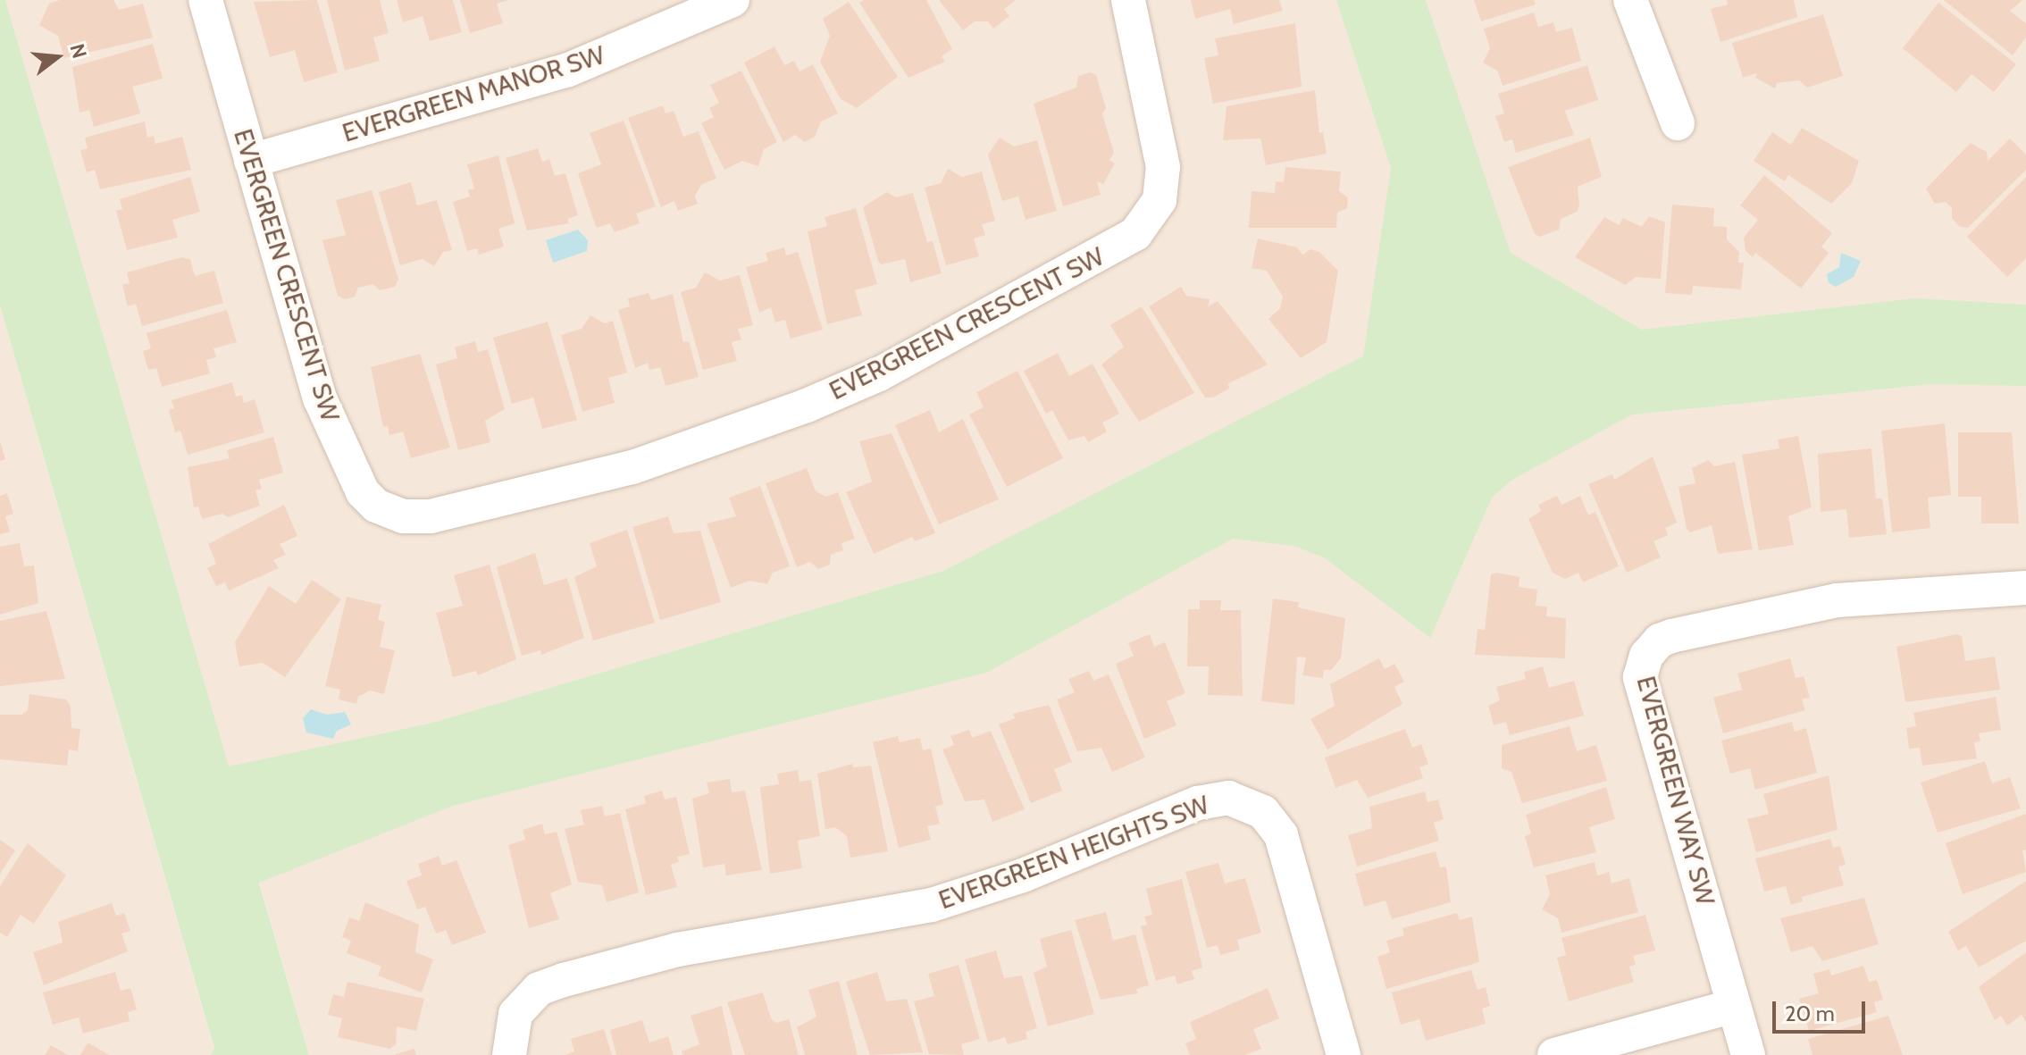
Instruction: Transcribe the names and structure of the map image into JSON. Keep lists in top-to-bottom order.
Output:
{
  "streets": {
    "street": [
      "EVERGREEN MANOR SW",
      "EVERGREEN CRESCENT SW",
      "EVERGREEN WAY SW",
      "EVERGREEN HEIGHTS SW"
    ]
  },
  "crossings": [
    ["EVERGREEN MANOR SW", "EVERGREEN CRESCENT SW"]
  ],
  "scale_bar": "20 m",
  "north": "right"
}
